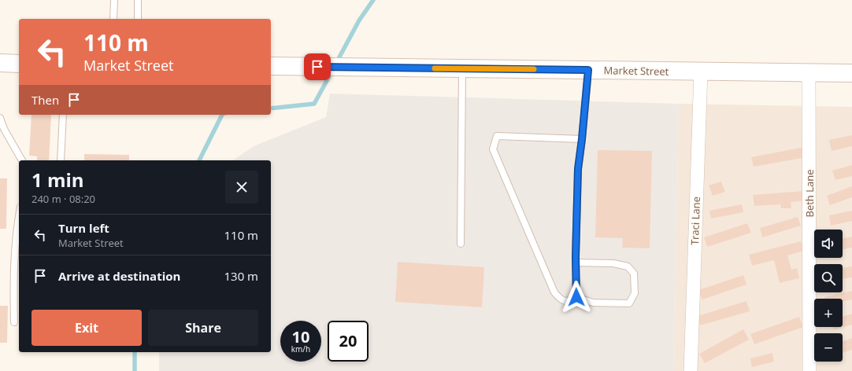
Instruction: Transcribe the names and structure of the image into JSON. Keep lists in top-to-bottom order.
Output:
{
  "streets": {
    "street": ["Market Street", "Beth Lane", "Traci Lane"]
  },
  "crossings": [
    ["Market Street", "Beth Lane"],
    ["Market Street", "Traci Lane"]
  ],
  "page": {
    "turn": ["110 m", "Market Street"],
    "then": "Then",
    "heading": ["1 min", "240 m · 08:20"],
    "list": [
      {
        "name": "Turn left",
        "note": "Market Street",
        "value": "110 m"
      },
      {
        "name": "Arrive at destination",
        "value": "130 m"
      }
    ],
    "map_buttons": ["+", "−"],
    "buttons": ["Exit", "Share"],
    "speed": "10 km/h",
    "limit": "20"
  }
}
